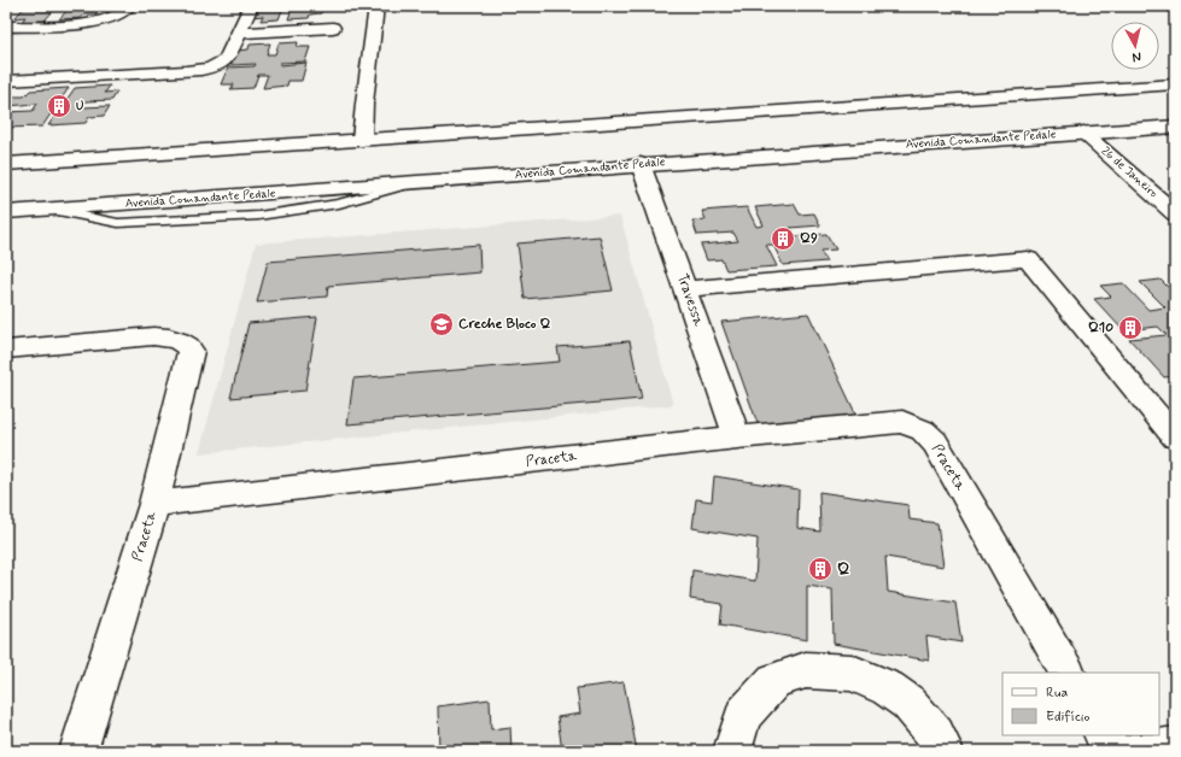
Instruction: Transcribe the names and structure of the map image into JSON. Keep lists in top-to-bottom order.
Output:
{
  "streets": {
    "street": [
      "Avenida Comandante Pedale",
      "26 de Janeiro",
      "Travessa",
      "Praceta"
    ]
  },
  "crossings": [
    ["Avenida Comandante Pedale", "26 de Janeiro"],
    ["Avenida Comandante Pedale", "Travessa"],
    ["Travessa", "Praceta"]
  ],
  "places": {
    "building": [
      "U",
      "Q9",
      "Q10",
      "Q"
    ],
    "school or university": ["Creche Bloco Q"]
  },
  "legend": ["Rua", "Edifício"],
  "north": "bottom"
}
